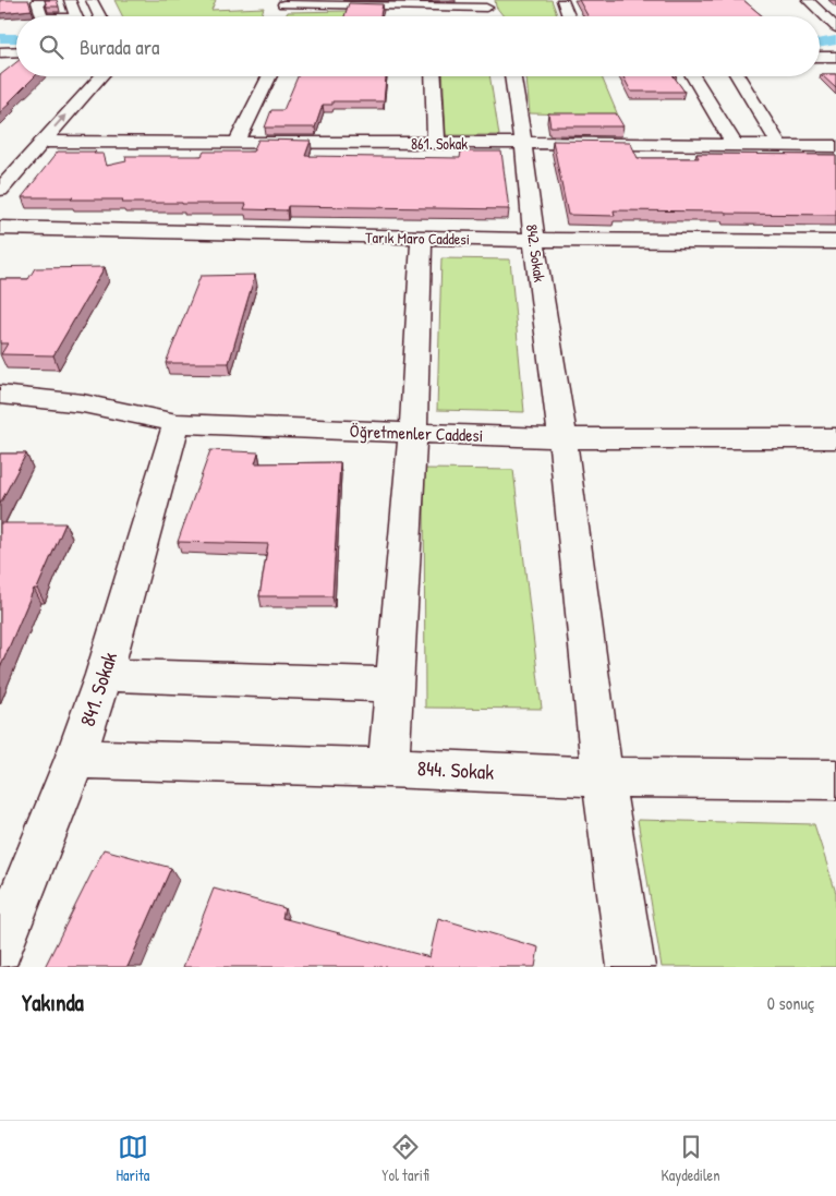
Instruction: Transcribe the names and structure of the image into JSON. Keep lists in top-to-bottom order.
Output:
{
  "streets": {
    "street": [
      "861. Sokak",
      "Tarık Maro Caddesi",
      "842. Sokak",
      "Öğretmenler Caddesi",
      "841. Sokak",
      "844. Sokak"
    ]
  },
  "crossings": [
    ["861. Sokak", "842. Sokak"],
    ["Tarık Maro Caddesi", "842. Sokak"],
    ["842. Sokak", "Öğretmenler Caddesi"],
    ["842. Sokak", "844. Sokak"],
    ["Öğretmenler Caddesi", "841. Sokak"],
    ["841. Sokak", "844. Sokak"]
  ],
  "page": {
    "search": "Burada ara",
    "heading": ["Yakında", "0 sonuç"],
    "nav": ["Harita", "Yol tarifi", "Kaydedilen"]
  }
}
